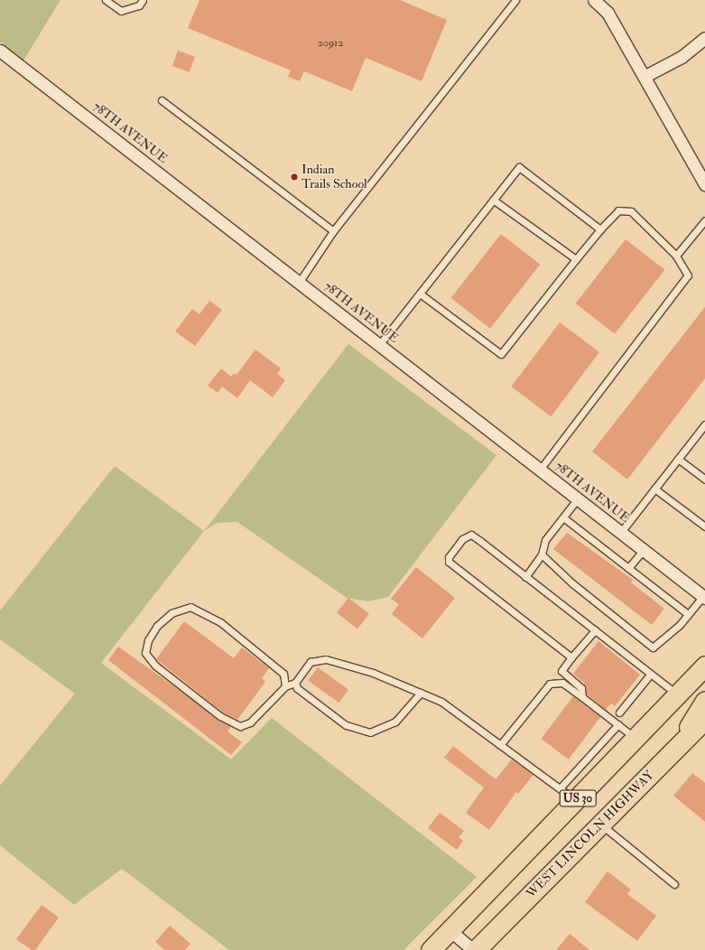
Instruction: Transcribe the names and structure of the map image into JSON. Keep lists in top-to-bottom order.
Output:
{
  "streets": {
    "main road": ["US 30", "WEST LINCOLN HIGHWAY"],
    "street": ["78TH AVENUE"]
  },
  "places": ["Indian Trails School"],
  "house_numbers": ["20912"]
}
